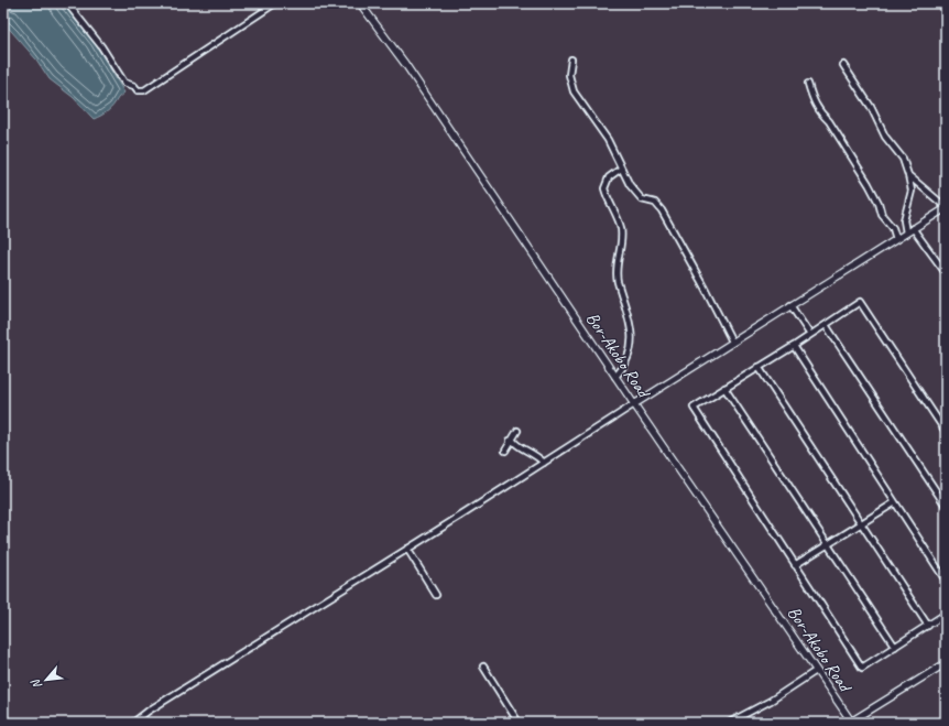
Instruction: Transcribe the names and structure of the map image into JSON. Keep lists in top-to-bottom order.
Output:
{
  "streets": {
    "street": ["Bor-Akobo Road"]
  },
  "north": "bottom left"
}
